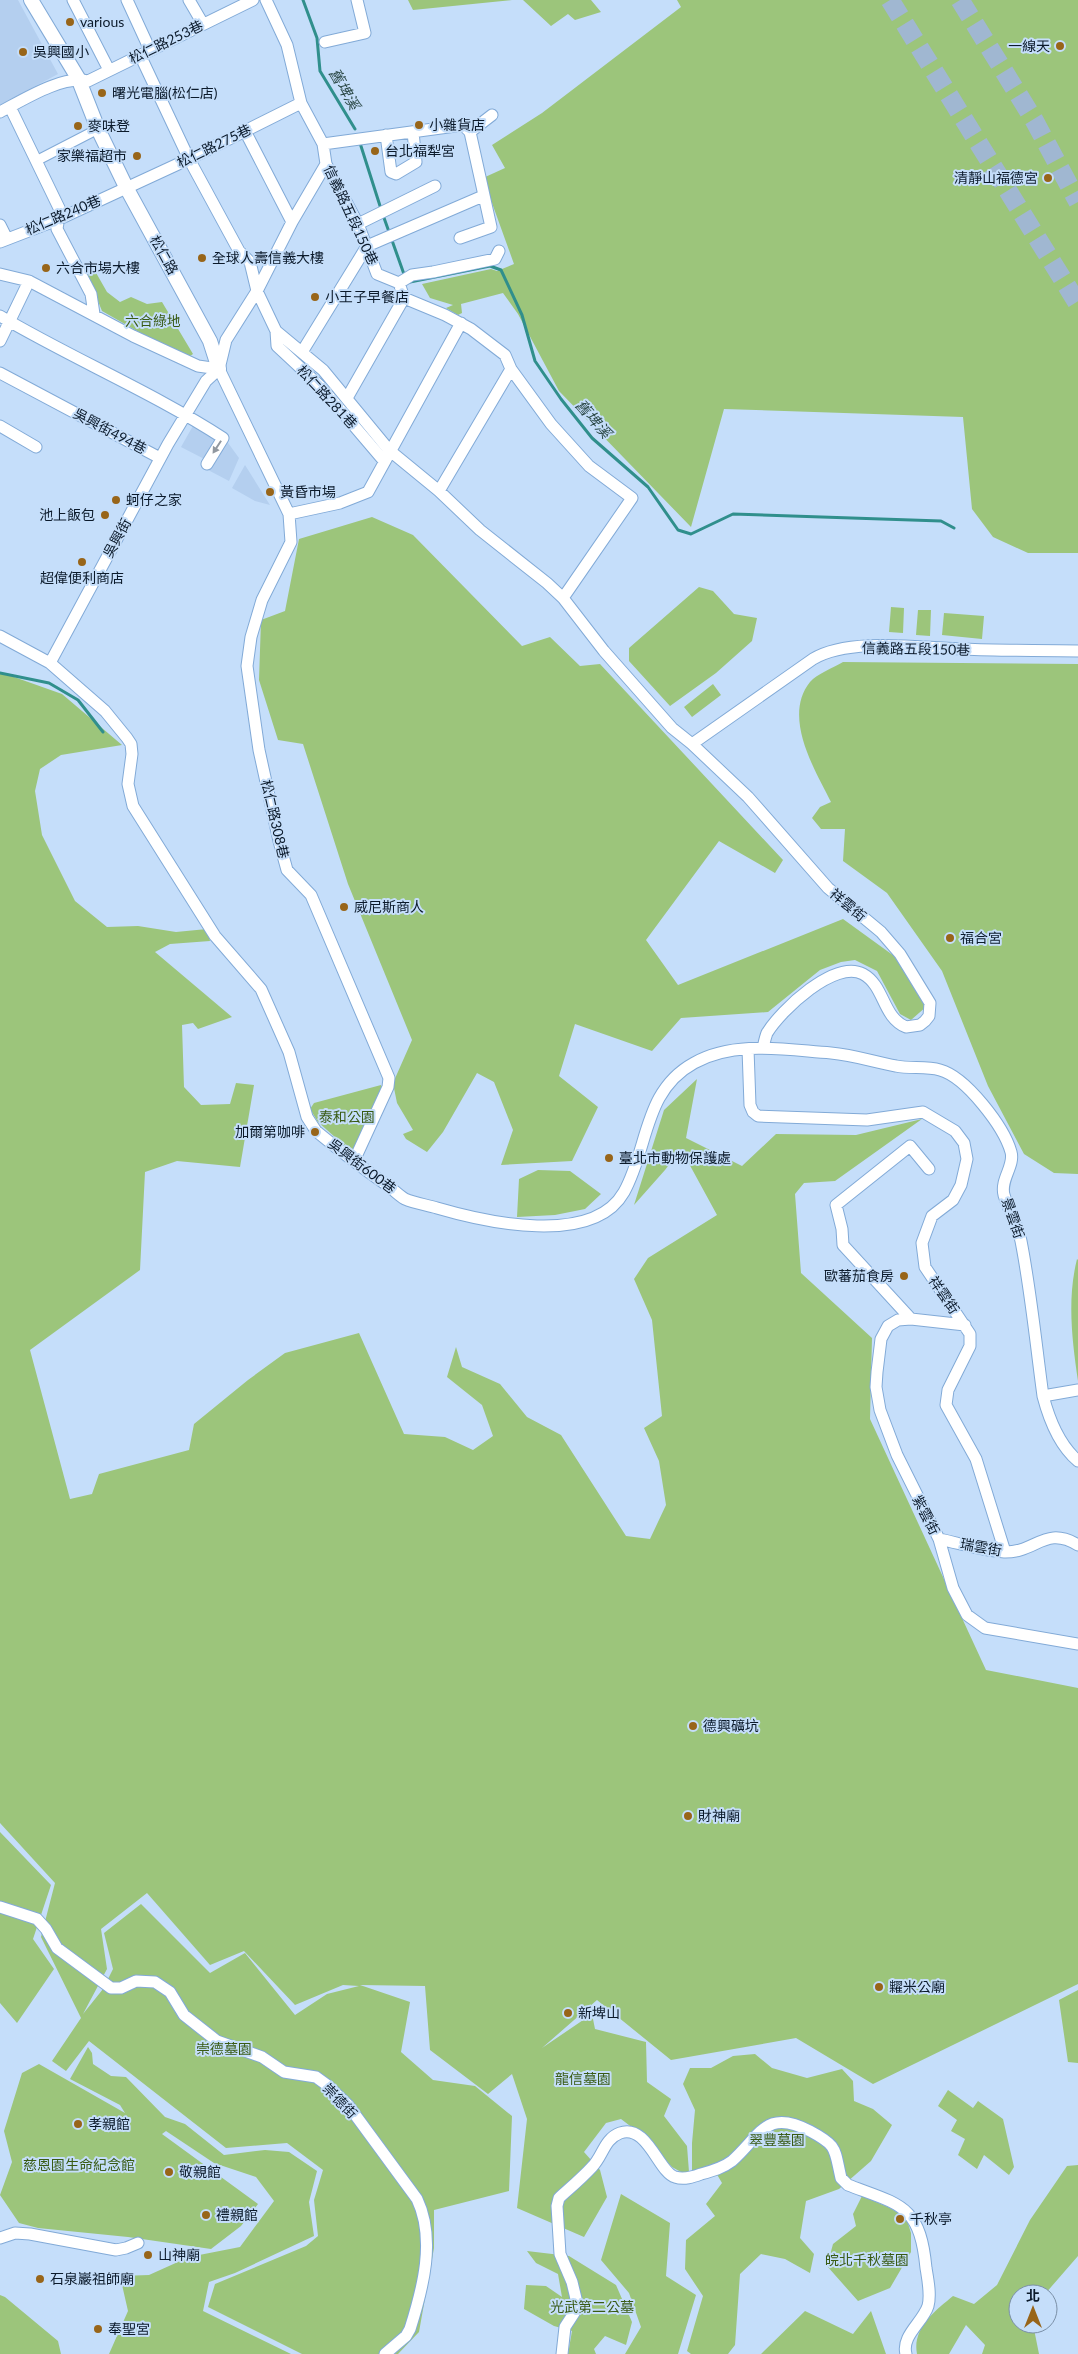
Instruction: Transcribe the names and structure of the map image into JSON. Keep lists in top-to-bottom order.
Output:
{
  "streets": {
    "street": [
      "松仁路253巷",
      "松仁路275巷",
      "松仁路240巷",
      "信義路五段150巷",
      "松仁路",
      "松仁路281巷",
      "吳興街494巷",
      "吳興街",
      "松仁路308巷",
      "祥雲街",
      "吳興街600巷",
      "景雲街",
      "紫雲街",
      "瑞雲街",
      "崇德街"
    ]
  },
  "crossings": [
    ["松仁路253巷", "松仁路"],
    ["松仁路253巷", "松仁路281巷"],
    ["松仁路275巷", "松仁路240巷"],
    ["松仁路275巷", "信義路五段150巷"],
    ["松仁路275巷", "松仁路"],
    ["松仁路275巷", "松仁路281巷"],
    ["松仁路240巷", "松仁路"],
    ["信義路五段150巷", "祥雲街"],
    ["松仁路", "吳興街"],
    ["松仁路", "松仁路308巷"],
    ["松仁路281巷", "祥雲街"],
    ["吳興街494巷", "吳興街"],
    ["吳興街", "吳興街600巷"],
    ["松仁路308巷", "吳興街600巷"],
    ["祥雲街", "吳興街600巷"],
    ["祥雲街", "景雲街"],
    ["祥雲街", "紫雲街"],
    ["祥雲街", "瑞雲街"],
    ["吳興街600巷", "景雲街"],
    ["紫雲街", "瑞雲街"]
  ],
  "water": ["舊埤溪"],
  "parks": [
    "六合綠地",
    "泰和公園",
    "崇德墓園",
    "龍信墓園",
    "翠豐墓園",
    "慈恩園生命紀念館",
    "皖北千秋墓園",
    "光武第二公墓"
  ],
  "places": [
    "various",
    "一線天",
    "吳興國小",
    "曙光電腦(松仁店)",
    "小雜貨店",
    "麥味登",
    "台北福犁宮",
    "家樂福超市",
    "清靜山福德宮",
    "全球人壽信義大樓",
    "六合市場大樓",
    "小王子早餐店",
    "黃昏市場",
    "蚵仔之家",
    "池上飯包",
    "超偉便利商店",
    "威尼斯商人",
    "福合宮",
    "加爾第咖啡",
    "臺北市動物保護處",
    "歐蕃茄食房",
    "德興礦坑",
    "財神廟",
    "糶米公廟",
    "新埤山",
    "孝親館",
    "敬親館",
    "禮親館",
    "千秋亭",
    "山神廟",
    "石泉巖祖師廟",
    "奉聖宮"
  ],
  "north": "top"
}
